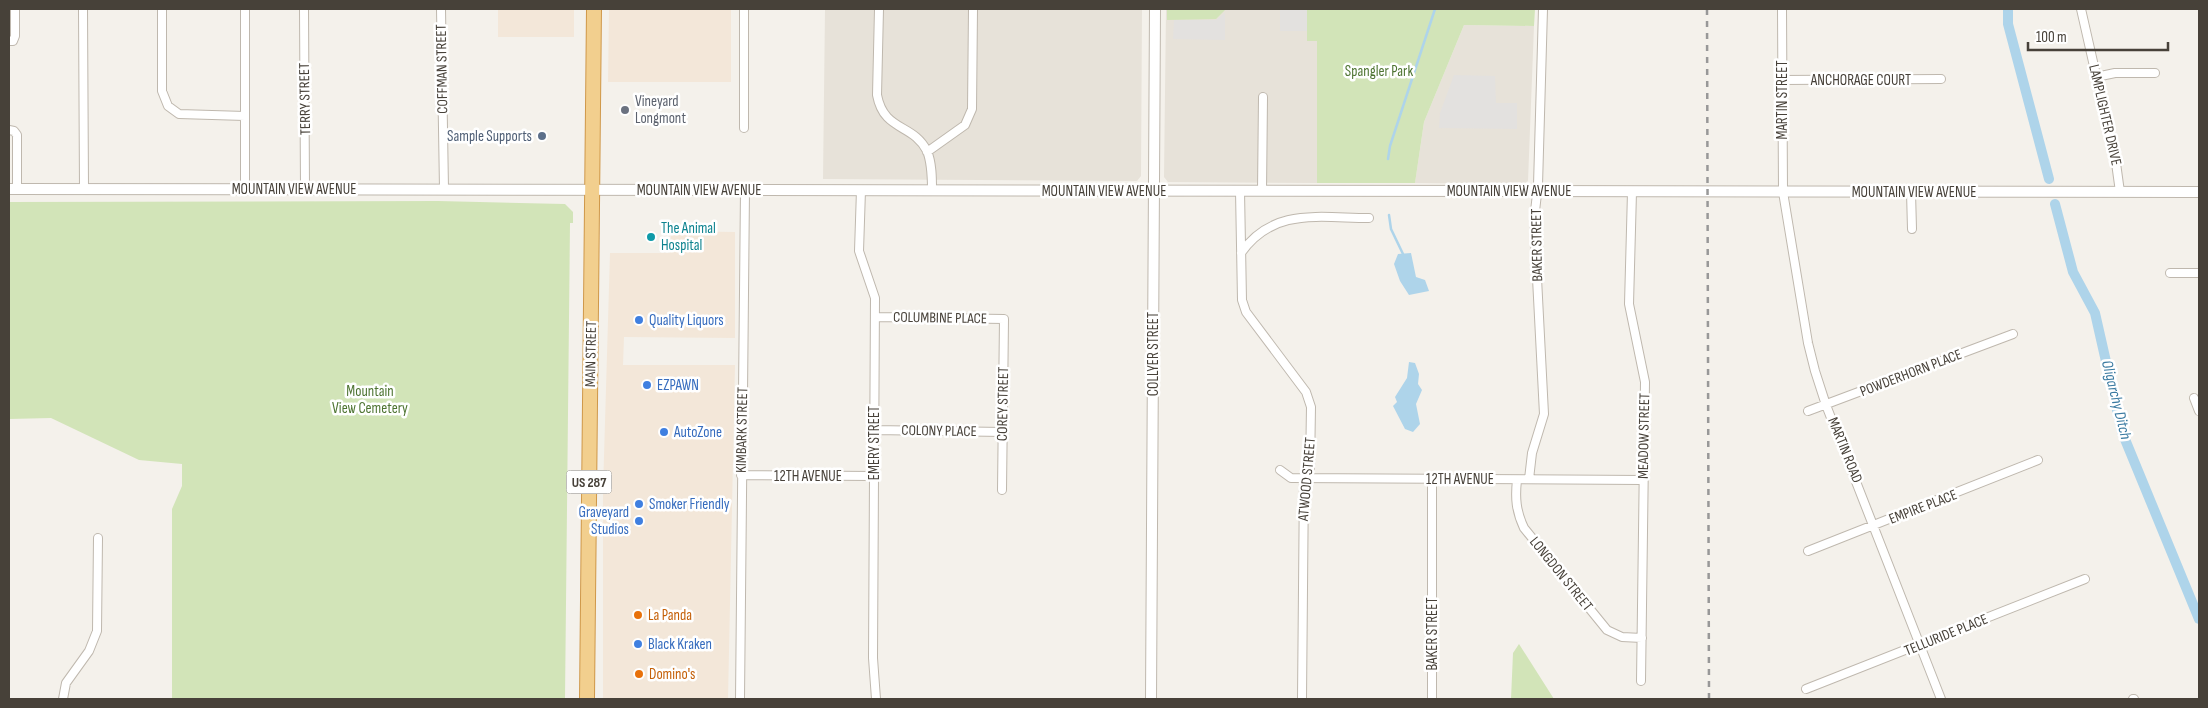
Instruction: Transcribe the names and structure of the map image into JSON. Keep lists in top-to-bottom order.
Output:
{
  "streets": {
    "highway": ["MAIN STREET", "US 287"],
    "street": [
      "COFFMAN STREET",
      "ANCHORAGE COURT",
      "TERRY STREET",
      "MARTIN STREET",
      "LAMPLIGHTER DRIVE",
      "MOUNTAIN VIEW AVENUE",
      "BAKER STREET",
      "COLUMBINE PLACE",
      "COLLYER STREET",
      "POWDERHORN PLACE",
      "COREY STREET",
      "KIMBARK STREET",
      "COLONY PLACE",
      "MEADOW STREET",
      "EMERY STREET",
      "MARTIN ROAD",
      "12TH AVENUE",
      "ATWOOD STREET",
      "EMPIRE PLACE",
      "LONGDON STREET",
      "TELLURIDE PLACE"
    ]
  },
  "crossings": [
    ["COFFMAN STREET", "MOUNTAIN VIEW AVENUE"],
    ["ANCHORAGE COURT", "MARTIN STREET"],
    ["TERRY STREET", "MOUNTAIN VIEW AVENUE"],
    ["MARTIN STREET", "MOUNTAIN VIEW AVENUE"],
    ["MARTIN STREET", "MARTIN ROAD"],
    ["LAMPLIGHTER DRIVE", "MOUNTAIN VIEW AVENUE"],
    ["MOUNTAIN VIEW AVENUE", "BAKER STREET"],
    ["MOUNTAIN VIEW AVENUE", "MAIN STREET"],
    ["MOUNTAIN VIEW AVENUE", "COLLYER STREET"],
    ["MOUNTAIN VIEW AVENUE", "KIMBARK STREET"],
    ["MOUNTAIN VIEW AVENUE", "MEADOW STREET"],
    ["MOUNTAIN VIEW AVENUE", "EMERY STREET"],
    ["MOUNTAIN VIEW AVENUE", "MARTIN ROAD"],
    ["MOUNTAIN VIEW AVENUE", "ATWOOD STREET"],
    ["BAKER STREET", "12TH AVENUE"],
    ["COLUMBINE PLACE", "COREY STREET"],
    ["COLUMBINE PLACE", "EMERY STREET"],
    ["POWDERHORN PLACE", "MARTIN ROAD"],
    ["COREY STREET", "COLONY PLACE"],
    ["KIMBARK STREET", "12TH AVENUE"],
    ["COLONY PLACE", "EMERY STREET"],
    ["MEADOW STREET", "12TH AVENUE"],
    ["MEADOW STREET", "LONGDON STREET"],
    ["EMERY STREET", "12TH AVENUE"],
    ["MARTIN ROAD", "EMPIRE PLACE"],
    ["MARTIN ROAD", "TELLURIDE PLACE"],
    ["12TH AVENUE", "ATWOOD STREET"],
    ["12TH AVENUE", "LONGDON STREET"]
  ],
  "water": ["Oligarchy Ditch"],
  "parks": ["Spangler Park", "Mountain View Cemetery"],
  "places": [
    "Vineyard Longmont",
    "Sample Supports",
    "The Animal Hospital",
    "Quality Liquors",
    "EZPAWN",
    "AutoZone",
    "Smoker Friendly",
    "Graveyard Studios",
    "La Panda",
    "Black Kraken",
    "Domino's"
  ],
  "scale_bar": "100 m"
}
